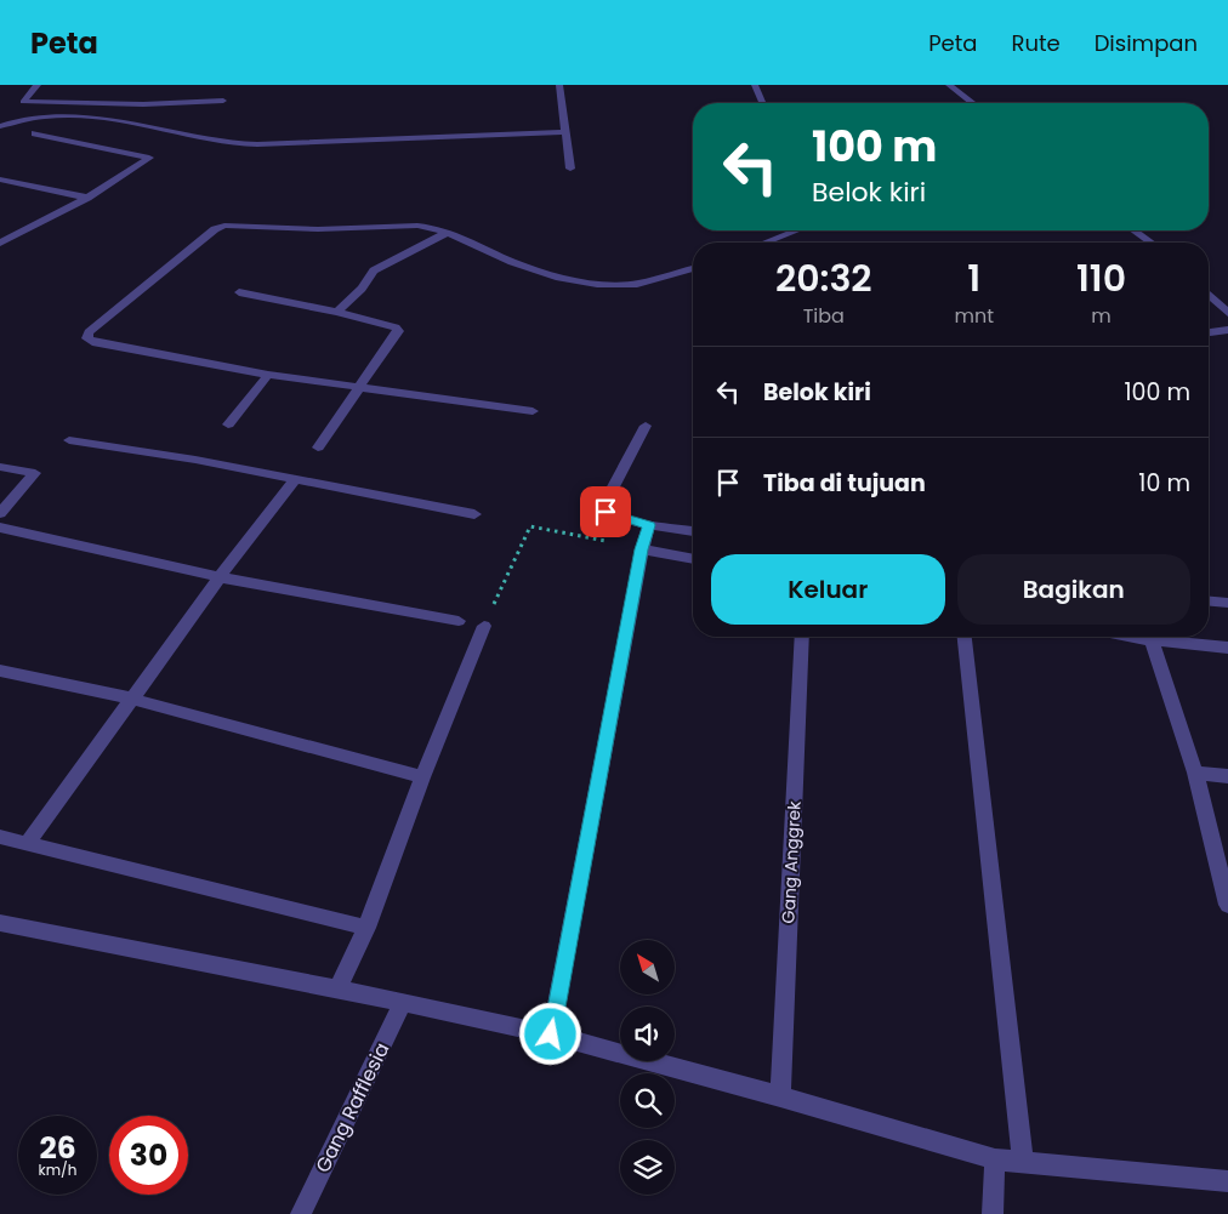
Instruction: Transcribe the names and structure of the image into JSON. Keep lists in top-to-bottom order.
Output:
{
  "streets": {
    "street": ["Gang Anggrek", "Gang Rafflesia"]
  },
  "north": "top left",
  "page": {
    "header": "Peta",
    "nav": ["Peta", "Rute", "Disimpan"],
    "turn": ["100 m", "Belok kiri"],
    "eta": [
      "20:32",
      "Tiba",
      "1",
      "mnt",
      "110",
      "m"
    ],
    "list": [
      {
        "name": "Belok kiri",
        "value": "100 m"
      },
      {
        "name": "Tiba di tujuan",
        "value": "10 m"
      }
    ],
    "buttons": ["Keluar", "Bagikan"],
    "speed": "26 km/h",
    "limit": "30"
  }
}
